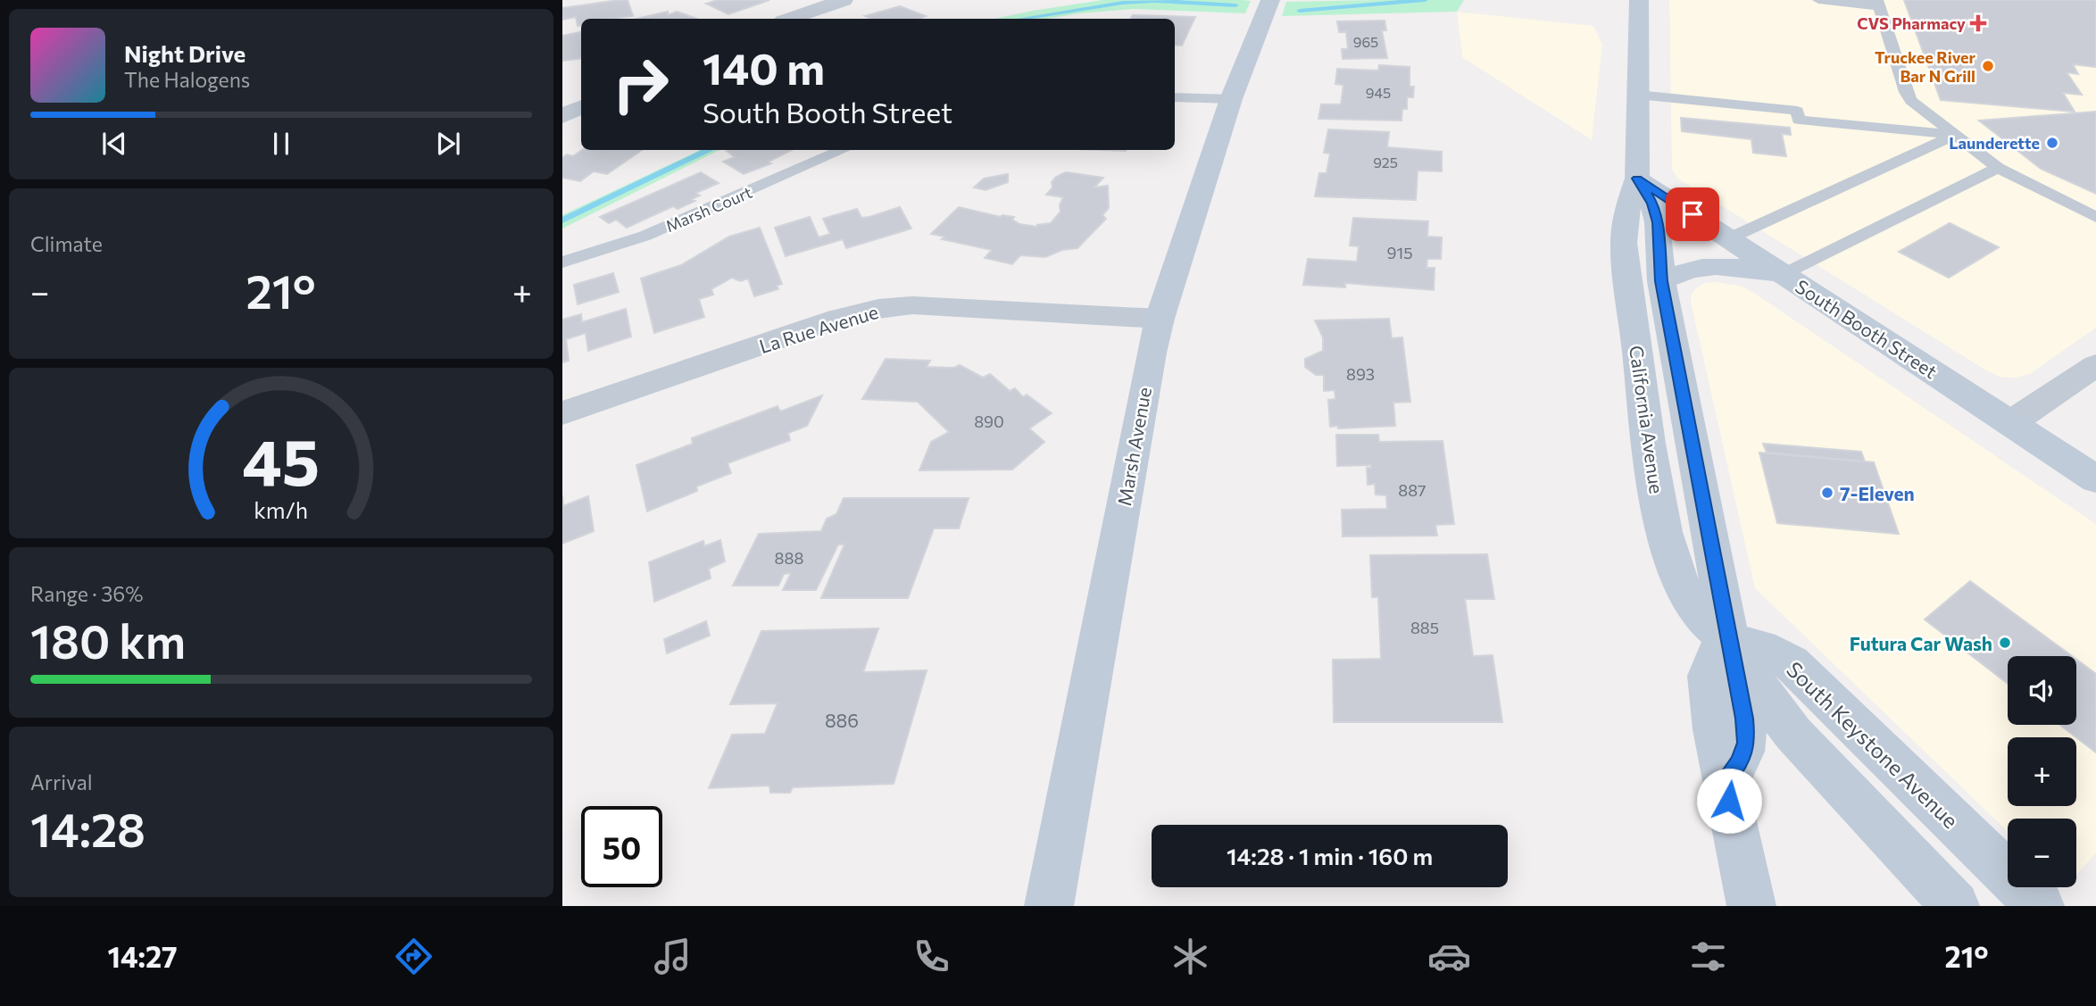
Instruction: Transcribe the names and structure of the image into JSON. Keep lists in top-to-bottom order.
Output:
{
  "streets": {
    "main road": [
      "South Booth Street",
      "California Avenue",
      "Marsh Avenue",
      "South Keystone Avenue"
    ],
    "street": ["La Rue Avenue"],
    "lane": ["Marsh Court"]
  },
  "crossings": [
    ["La Rue Avenue", "Marsh Avenue"],
    ["South Booth Street", "California Avenue"],
    ["California Avenue", "South Keystone Avenue"]
  ],
  "places": {
    "health": ["CVS Pharmacy"],
    "other": [
      "Truckee River Bar N Grill",
      "Launderette",
      "7-Eleven",
      "Futura Car Wash"
    ]
  },
  "house_numbers": [
    "965",
    "945",
    "925",
    "915",
    "893",
    "890",
    "887",
    "888",
    "885",
    "886"
  ],
  "page": {
    "turn": ["140 m", "South Booth Street"],
    "song": ["Night Drive", "The Halogens"],
    "tile": [
      "Climate",
      ["Range · 36%", "180 km"],
      ["Arrival", "14:28"]
    ],
    "heat": ["−", "21°", "+"],
    "map_buttons": ["+", "−"],
    "limit": "50",
    "trip": "14:28 · 1 min · 160 m",
    "tabs": ["14:27", "21°"],
    "gauge": ["45", "km/h"]
  }
}
